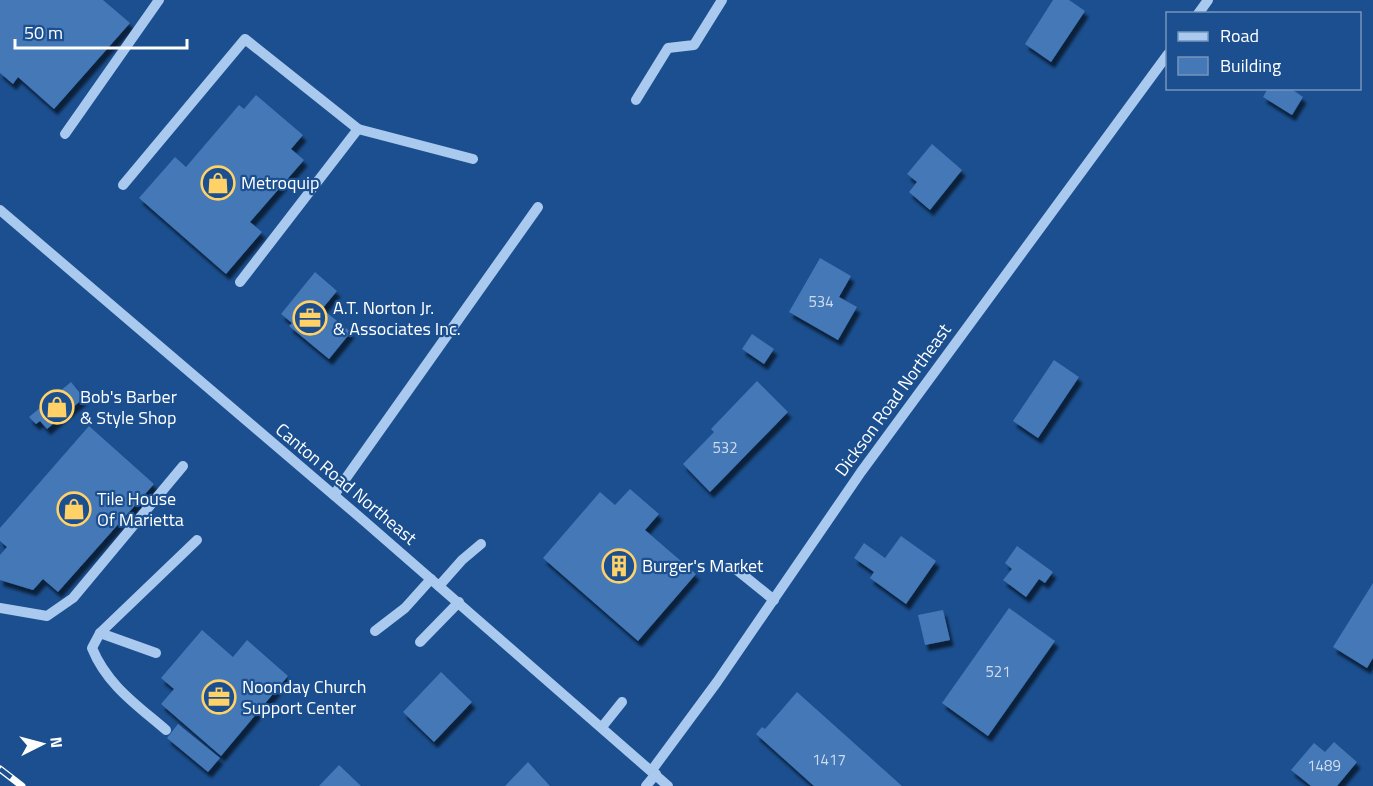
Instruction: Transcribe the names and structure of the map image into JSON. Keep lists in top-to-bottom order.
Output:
{
  "streets": {
    "street": ["Dickson Road Northeast", "Canton Road Northeast"]
  },
  "crossings": [
    ["Dickson Road Northeast", "Canton Road Northeast"]
  ],
  "places": {
    "shop": ["Metroquip", "Bob's Barber & Style Shop", "Tile House Of Marietta"],
    "office": ["A.T. Norton Jr. & Associates Inc.", "Noonday Church Support Center"],
    "building": ["Burger's Market"]
  },
  "house_numbers": [
    "534",
    "532",
    "521",
    "1417",
    "1489"
  ],
  "legend": ["Road", "Building"],
  "scale_bar": "50 m",
  "north": "right"
}
